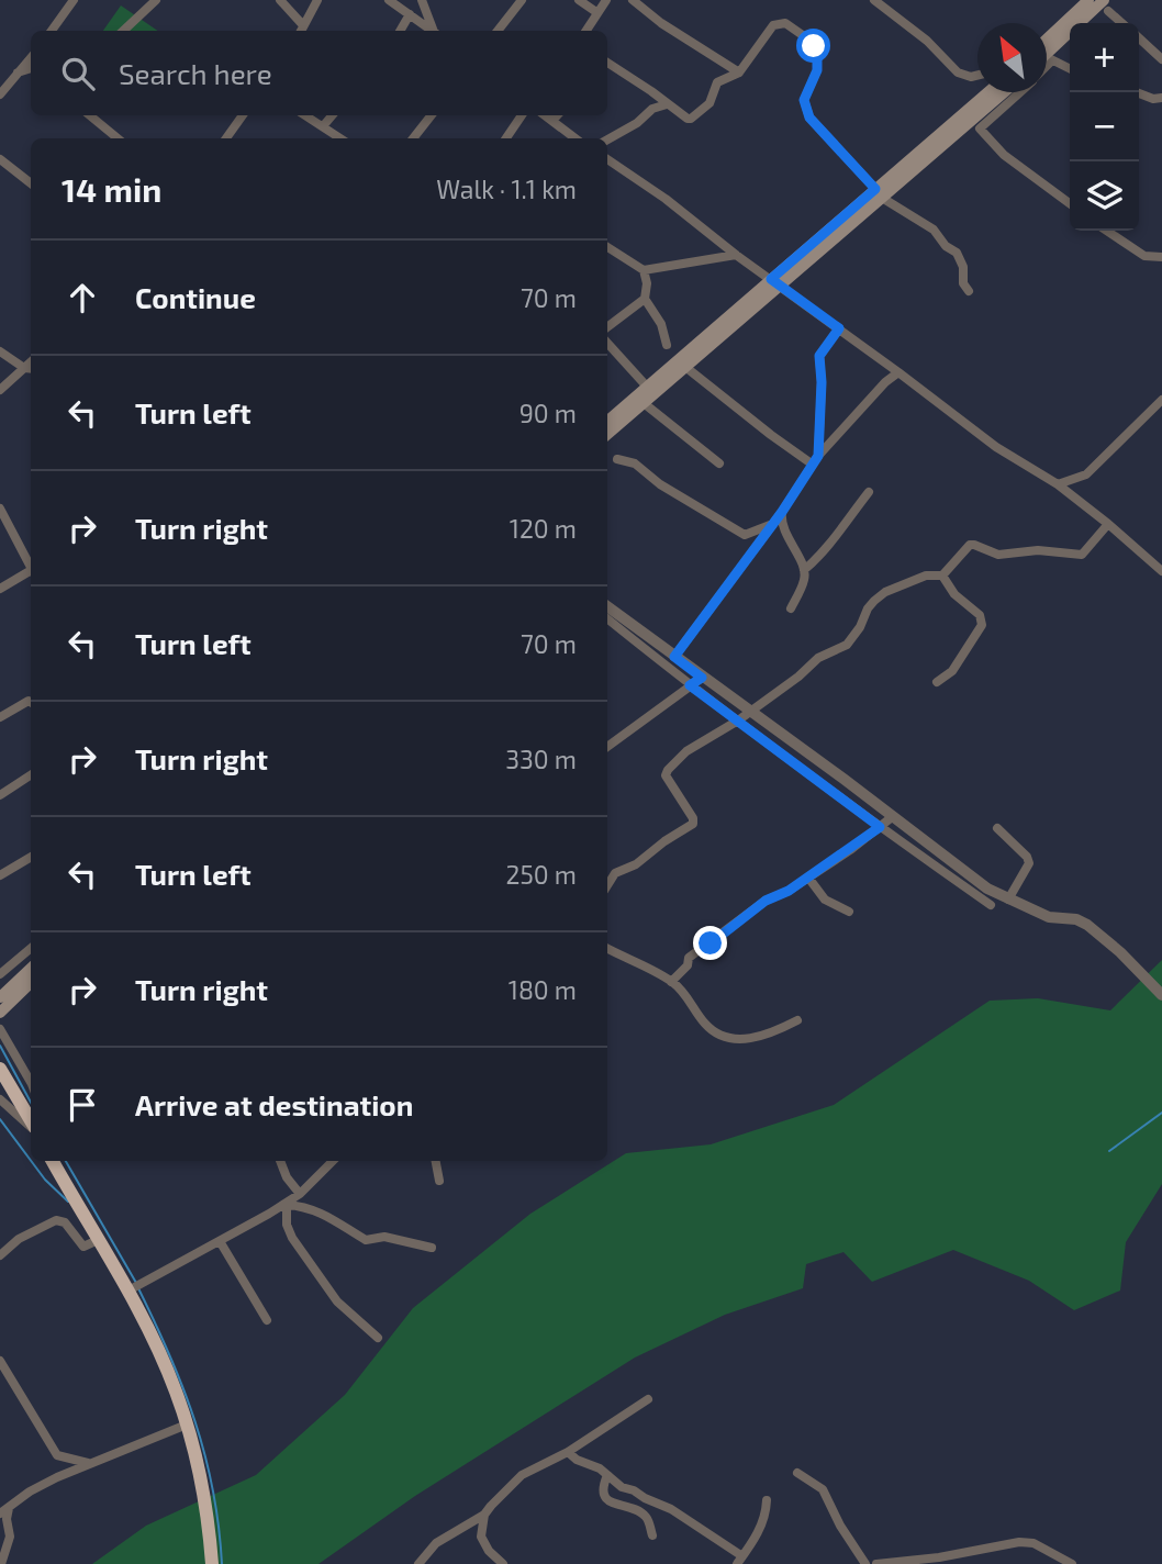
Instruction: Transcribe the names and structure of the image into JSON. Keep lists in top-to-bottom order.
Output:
{
  "north": "top left",
  "page": {
    "map_buttons": ["+", "−"],
    "search": "Search here",
    "heading": ["14 min", "Walk · 1.1 km"],
    "list": [
      ["Continue", "70 m"],
      ["Turn left", "90 m"],
      ["Turn right", "120 m"],
      ["Turn left", "70 m"],
      ["Turn right", "330 m"],
      ["Turn left", "250 m"],
      ["Turn right", "180 m"],
      "Arrive at destination"
    ]
  }
}
